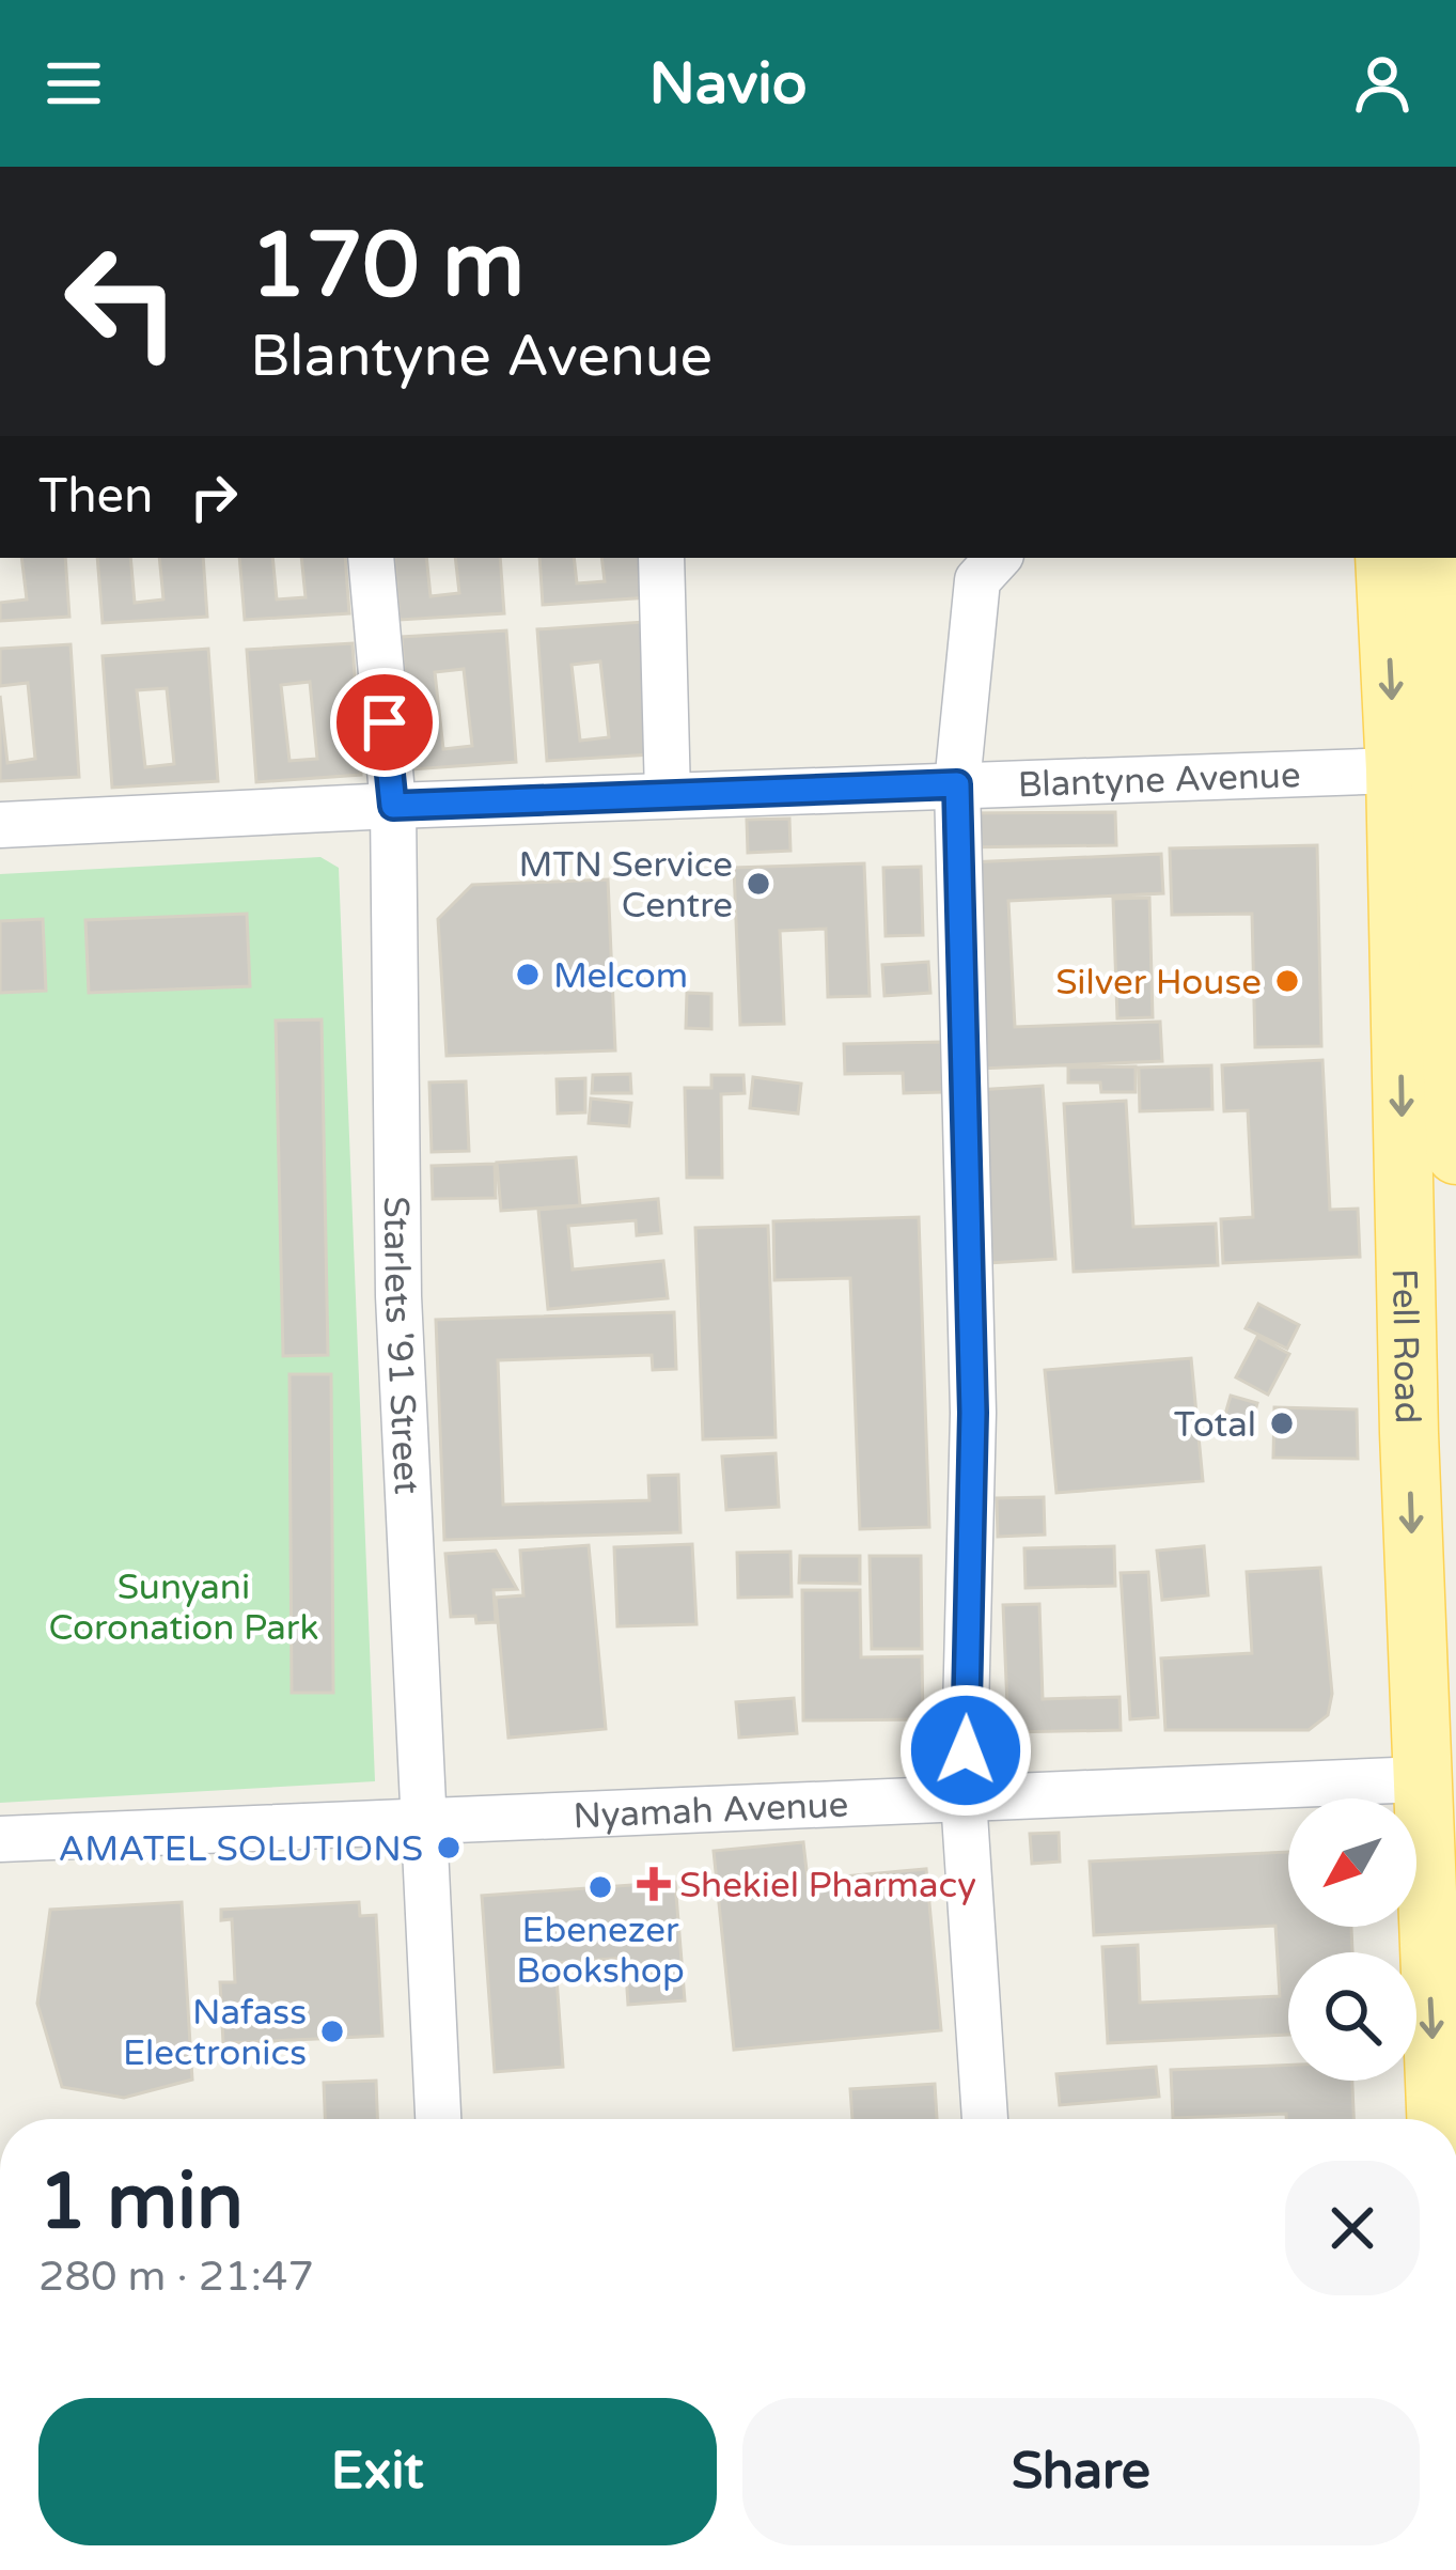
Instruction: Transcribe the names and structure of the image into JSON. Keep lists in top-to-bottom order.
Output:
{
  "streets": {
    "main road": ["Fell Road"],
    "street": ["Blantyne Avenue", "Starlets '91 Street", "Nyamah Avenue"]
  },
  "crossings": [
    ["Blantyne Avenue", "Starlets '91 Street"],
    ["Blantyne Avenue", "Fell Road"],
    ["Starlets '91 Street", "Nyamah Avenue"],
    ["Fell Road", "Nyamah Avenue"]
  ],
  "parks": ["Sunyani Coronation Park"],
  "places": {
    "other": [
      "MTN Service Centre",
      "Melcom",
      "Silver House",
      "Total",
      "AMATEL SOLUTIONS",
      "Ebenezer Bookshop",
      "Nafass Electronics"
    ],
    "health": ["Shekiel Pharmacy"]
  },
  "north": "bottom left",
  "page": {
    "header": "Navio",
    "turn": ["170 m", "Blantyne Avenue"],
    "then": "Then",
    "heading": ["1 min", "280 m · 21:47"],
    "buttons": ["Exit", "Share"]
  }
}
